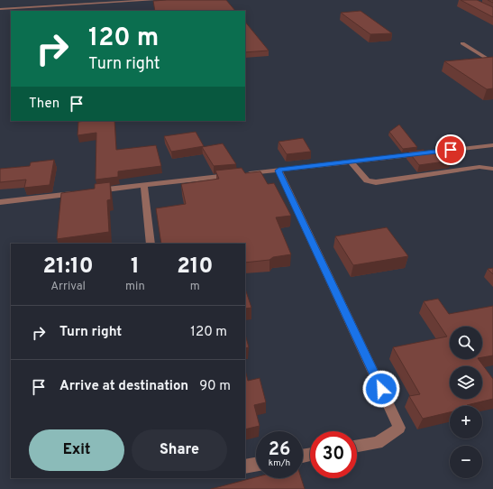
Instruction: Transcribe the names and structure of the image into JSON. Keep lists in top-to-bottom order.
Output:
{
  "page": {
    "turn": ["120 m", "Turn right"],
    "then": "Then",
    "eta": [
      "21:10",
      "Arrival",
      "1",
      "min",
      "210",
      "m"
    ],
    "list": [
      {
        "name": "Turn right",
        "value": "120 m"
      },
      {
        "name": "Arrive at destination",
        "value": "90 m"
      }
    ],
    "map_buttons": ["+", "−"],
    "buttons": ["Exit", "Share"],
    "speed": "26 km/h",
    "limit": "30"
  }
}
